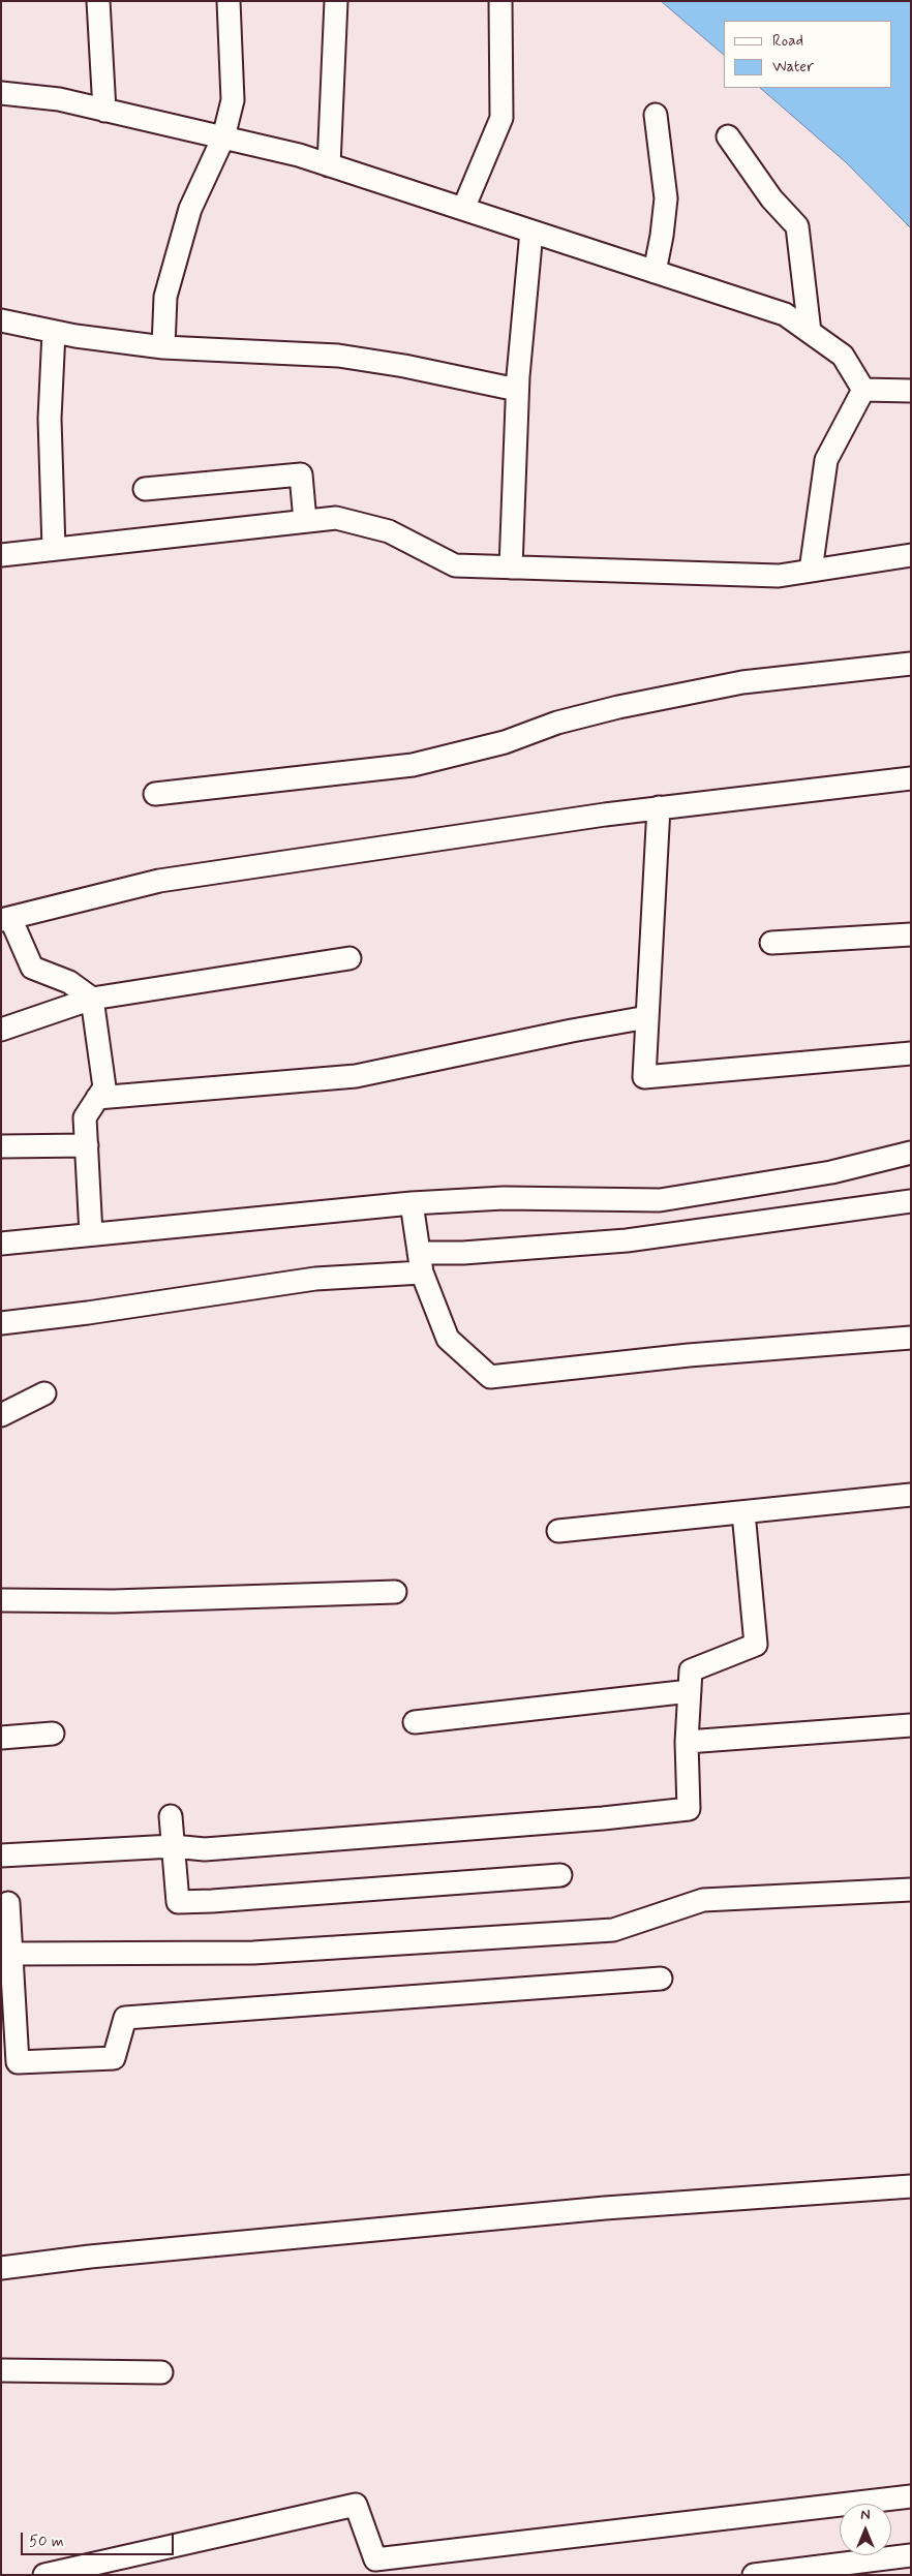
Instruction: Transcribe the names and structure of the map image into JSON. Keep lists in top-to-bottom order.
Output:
{
  "legend": ["Road", "Water"],
  "scale_bar": "50 m",
  "north": "top"
}
